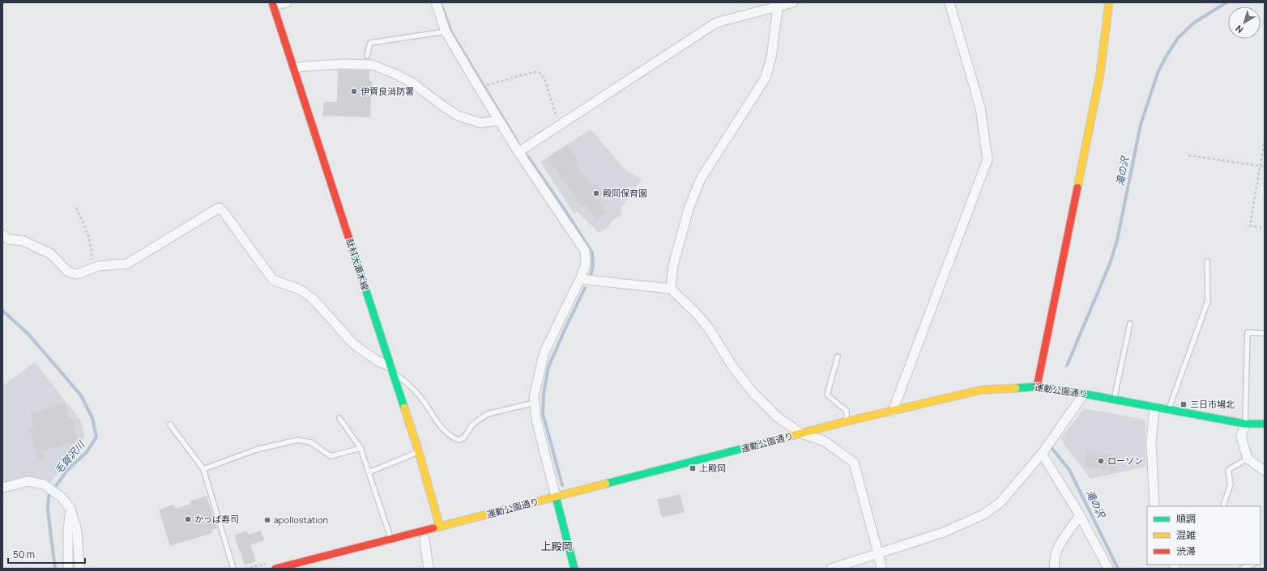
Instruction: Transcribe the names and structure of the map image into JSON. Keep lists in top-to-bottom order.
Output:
{
  "streets": {
    "street": ["駄科大瀬木線", "運動公園通り"]
  },
  "crossings": [
    ["駄科大瀬木線", "運動公園通り"]
  ],
  "districts": ["上殿岡"],
  "water": ["滝の沢", "毛賀沢川"],
  "places": {
    "other": [
      "伊賀良消防署",
      "殿岡保育園",
      "ローソン",
      "かっぱ寿司",
      "apollostation"
    ],
    "transit": ["三日市場北", "上殿岡"]
  },
  "legend": ["順調", "混雑", "渋滞"],
  "scale_bar": "50 m",
  "north": "bottom left"
}
